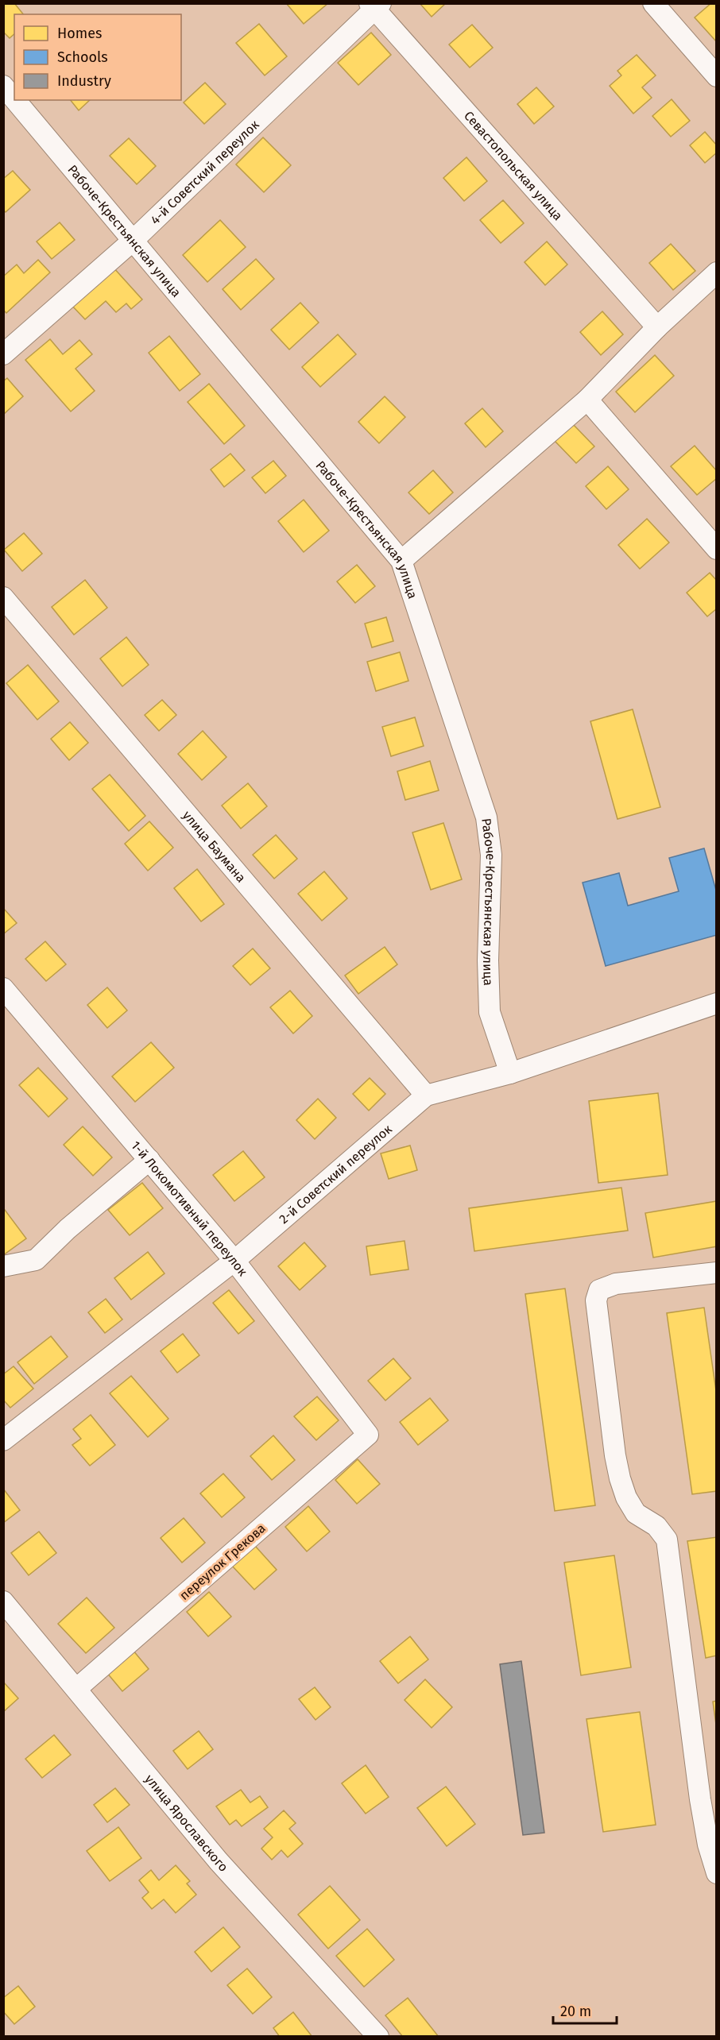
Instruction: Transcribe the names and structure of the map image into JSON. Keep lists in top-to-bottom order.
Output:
{
  "streets": {
    "street": [
      "Севастопольская улица",
      "4-й Советский переулок",
      "Рабоче-Крестьянская улица",
      "улица Баумана",
      "2-й Советский переулок",
      "1-й Локомотивный переулок",
      "переулок Грекова",
      "улица Ярославского"
    ]
  },
  "crossings": [
    ["Севастопольская улица", "4-й Советский переулок"],
    ["4-й Советский переулок", "Рабоче-Крестьянская улица"],
    ["Рабоче-Крестьянская улица", "2-й Советский переулок"],
    ["улица Баумана", "2-й Советский переулок"],
    ["2-й Советский переулок", "1-й Локомотивный переулок"],
    ["1-й Локомотивный переулок", "переулок Грекова"],
    ["переулок Грекова", "улица Ярославского"]
  ],
  "legend": ["Homes", "Schools", "Industry"],
  "scale_bar": "20 m"
}
